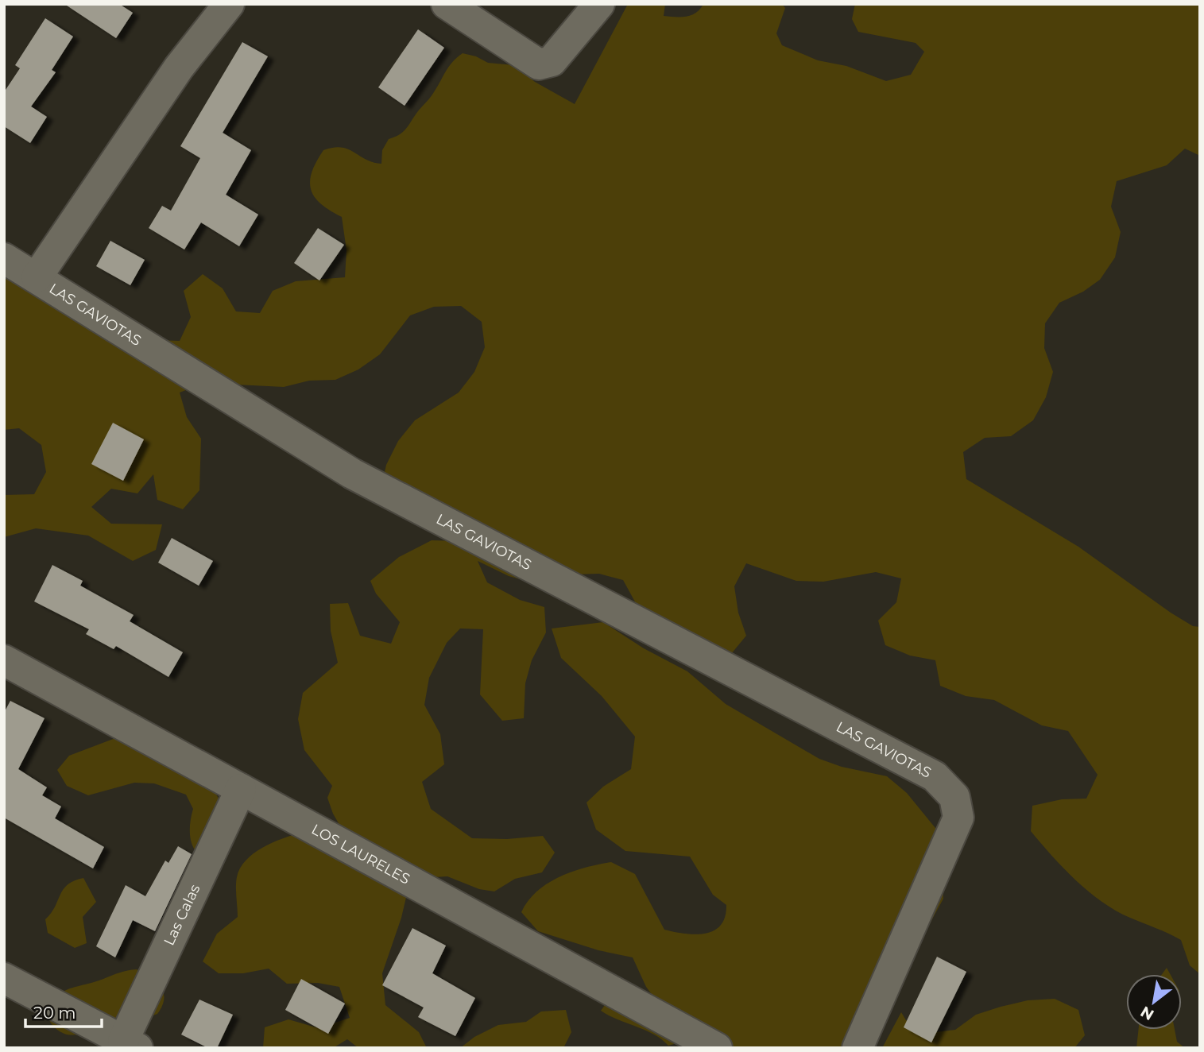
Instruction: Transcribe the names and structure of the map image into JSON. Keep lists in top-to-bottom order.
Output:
{
  "streets": {
    "street": ["LAS GAVIOTAS", "LOS LAURELES", "Las Calas"]
  },
  "crossings": [
    ["LOS LAURELES", "Las Calas"]
  ],
  "scale_bar": "20 m",
  "north": "bottom left"
}
